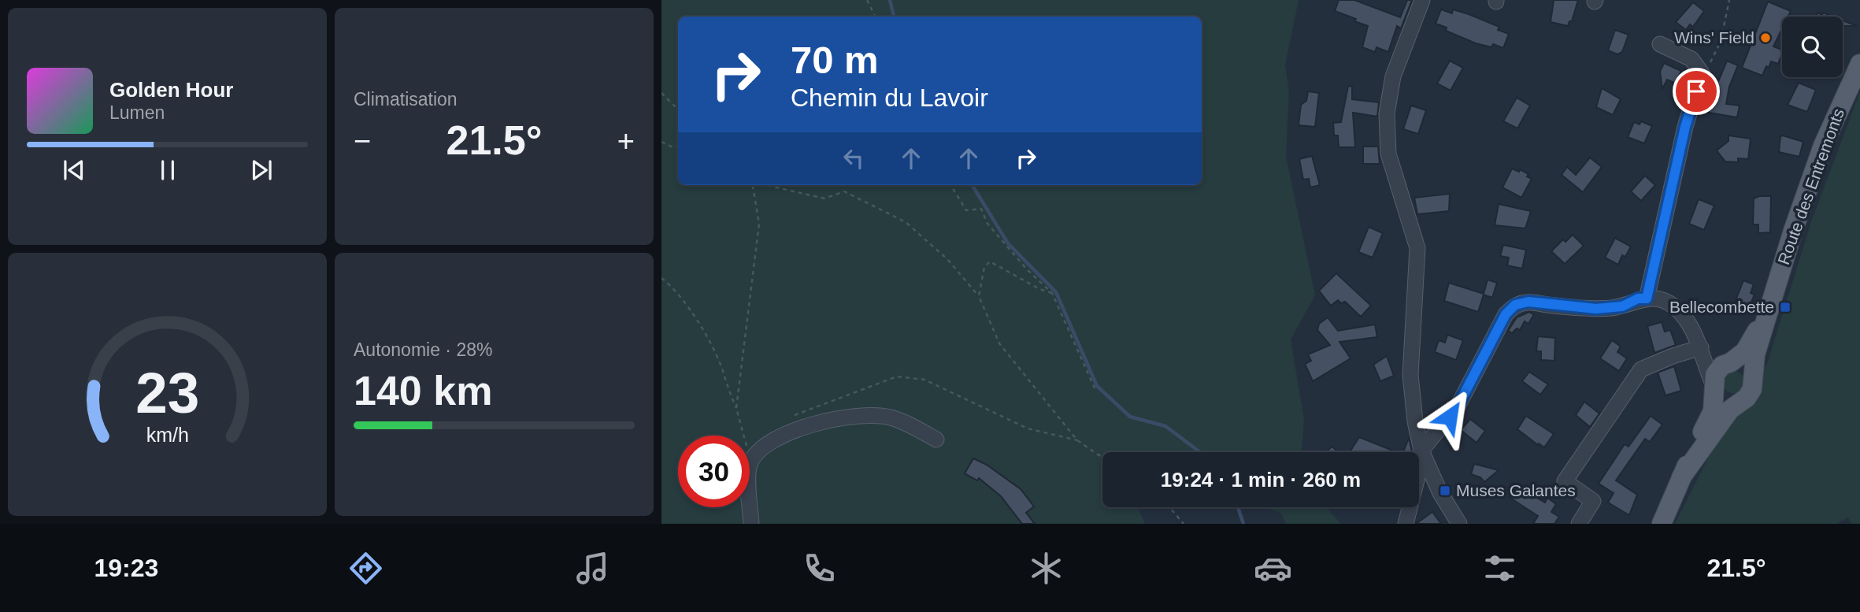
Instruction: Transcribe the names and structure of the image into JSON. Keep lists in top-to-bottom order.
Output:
{
  "streets": {
    "main road": ["Route des Entremonts"]
  },
  "places": {
    "other": ["Wins' Field"],
    "transit": ["Bellecombette", "Muses Galantes"]
  },
  "page": {
    "tile": [
      "Climatisation",
      ["Autonomie · 28%", "140 km"]
    ],
    "turn": ["70 m", "Chemin du Lavoir"],
    "song": ["Golden Hour", "Lumen"],
    "heat": ["−", "21.5°", "+"],
    "limit": "30",
    "trip": "19:24 · 1 min · 260 m",
    "tabs": ["19:23", "21.5°"],
    "gauge": ["23", "km/h"]
  }
}
